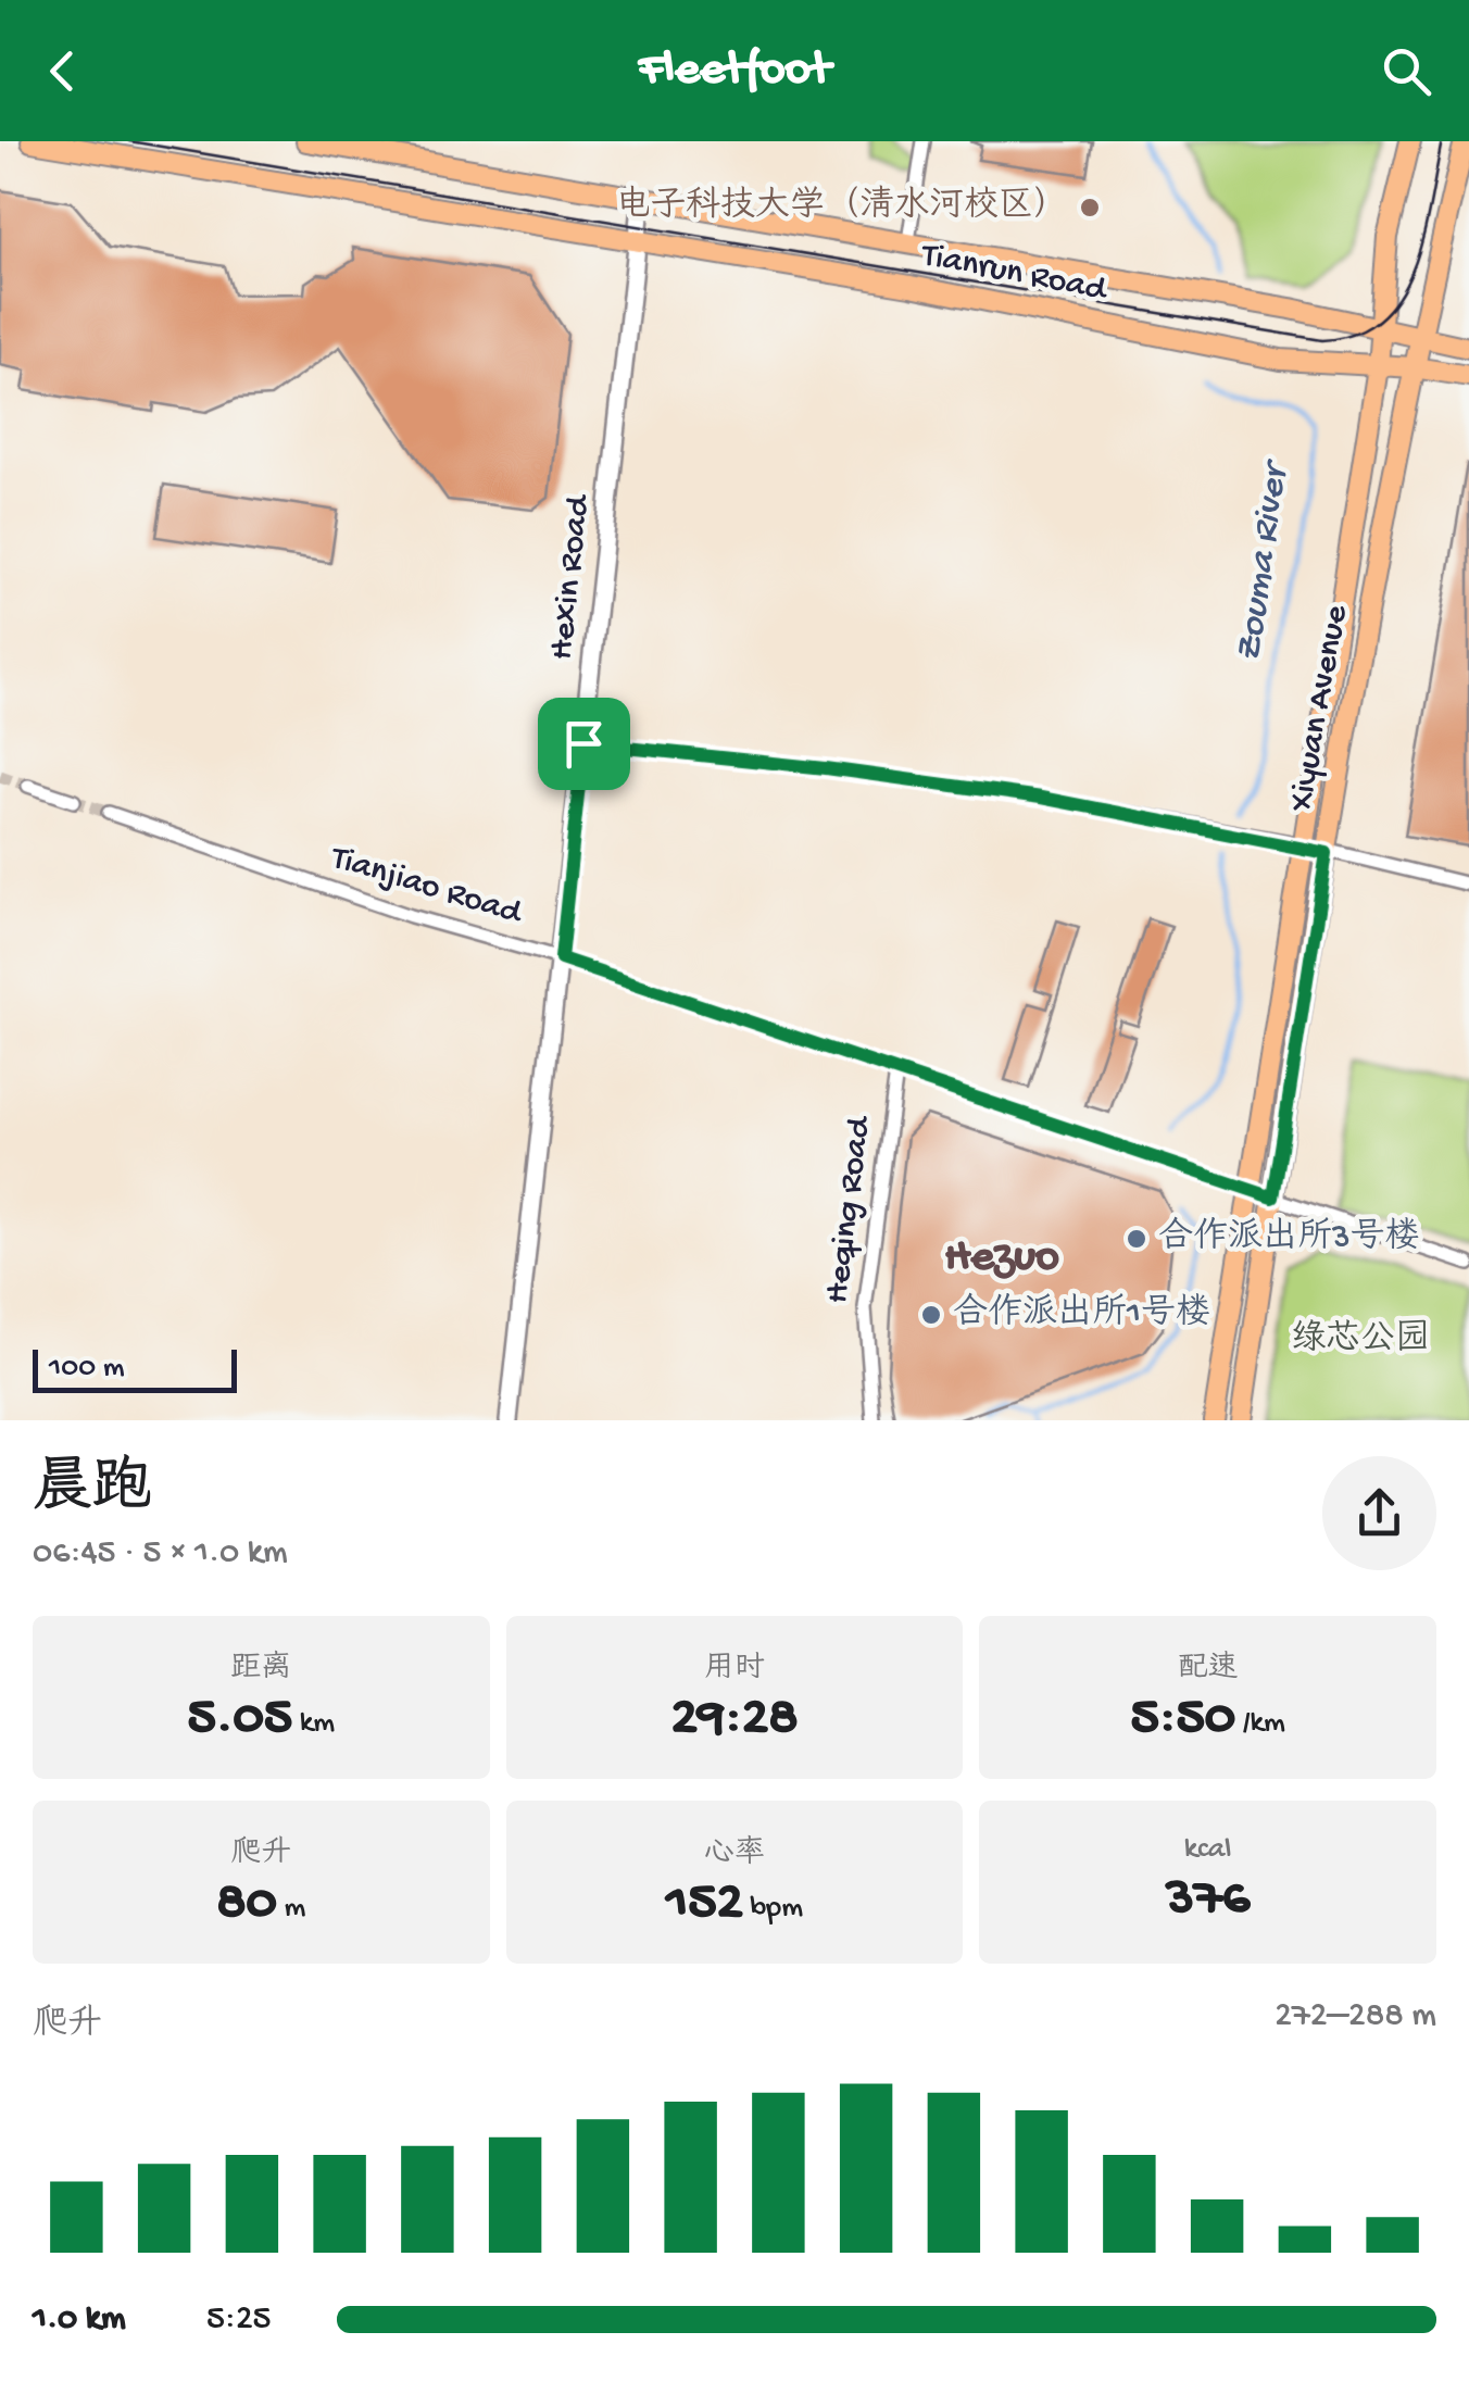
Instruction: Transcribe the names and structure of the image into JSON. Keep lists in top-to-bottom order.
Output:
{
  "streets": {
    "main road": ["Tianrun Road", "Xiyuan Avenue"],
    "street": ["Hexin Road", "Tianjiao Road", "Heqing Road"]
  },
  "crossings": [
    ["Tianrun Road", "Hexin Road"],
    ["Tianrun Road", "Xiyuan Avenue"],
    ["Hexin Road", "Tianjiao Road"],
    ["Xiyuan Avenue", "Tianjiao Road"],
    ["Tianjiao Road", "Heqing Road"]
  ],
  "districts": ["Hezuo"],
  "water": ["Zouma River"],
  "parks": ["绿芯公园"],
  "places": ["电子科技大学（清水河校区）", "合作派出所3号楼", "合作派出所1号楼"],
  "scale_bar": "100 m",
  "page": {
    "header": "Fleetfoot",
    "scale": "100 m",
    "heading": ["晨跑", "06:45 · 5 × 1.0 km"],
    "stats": [
      ["距离", "5.05 km"],
      ["用时", "29:28"],
      ["配速", "5:50 /km"],
      ["爬升", "80 m"],
      ["心率", "152 bpm"],
      ["kcal", "376"]
    ],
    "chart": ["爬升", "272–288 m"],
    "list": [
      {
        "name": "1.0 km",
        "note": "5:25"
      }
    ]
  }
}
